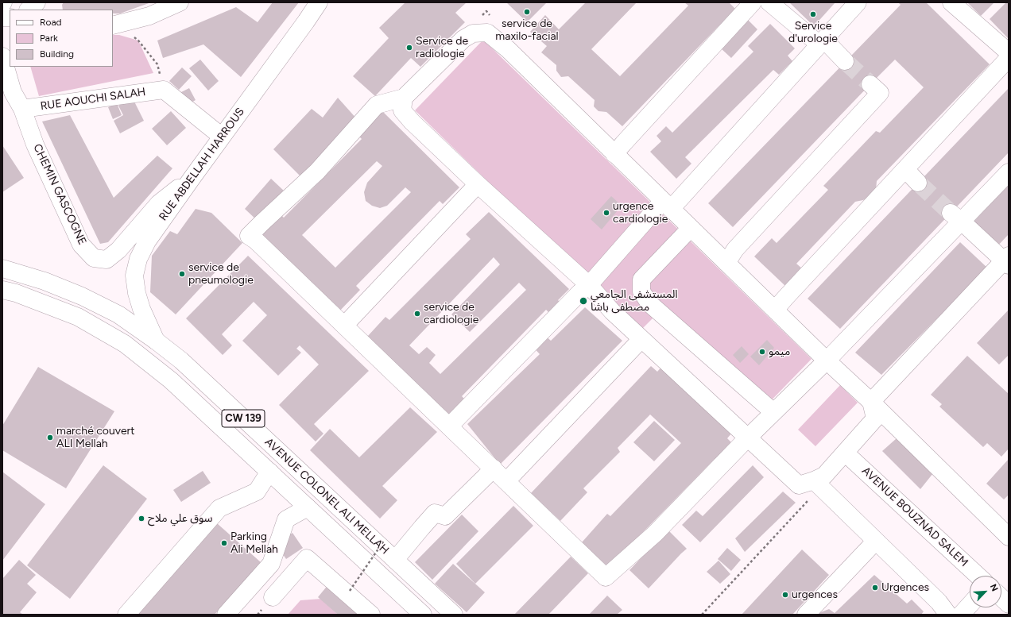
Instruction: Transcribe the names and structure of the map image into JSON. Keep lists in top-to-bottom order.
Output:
{
  "streets": {
    "main road": [
      "RUE AOUCHI SALAH",
      "RUE ABDELLAH HARROUS",
      "CHEMIN GASCOGNE",
      "CW 139",
      "AVENUE COLONEL ALI MELLAH",
      "AVENUE BOUZNAD SALEM"
    ]
  },
  "crossings": [
    ["RUE AOUCHI SALAH", "CHEMIN GASCOGNE"],
    ["RUE ABDELLAH HARROUS", "CHEMIN GASCOGNE"],
    ["RUE ABDELLAH HARROUS", "AVENUE COLONEL ALI MELLAH"]
  ],
  "places": [
    "service de maxilo-facial",
    "Service d'urologie",
    "Service de radiologie",
    "urgence cardiologie",
    "service de pneumologie",
    "المستشفى الجامعي مصطفى باشا",
    "service de cardiologie",
    "ميمو",
    "marché couvert ALI Mellah",
    "سوق علي ملاح",
    "Parking Ali Mellah",
    "Urgences",
    "urgences"
  ],
  "legend": ["Road", "Park", "Building"],
  "north": "top right"
}
